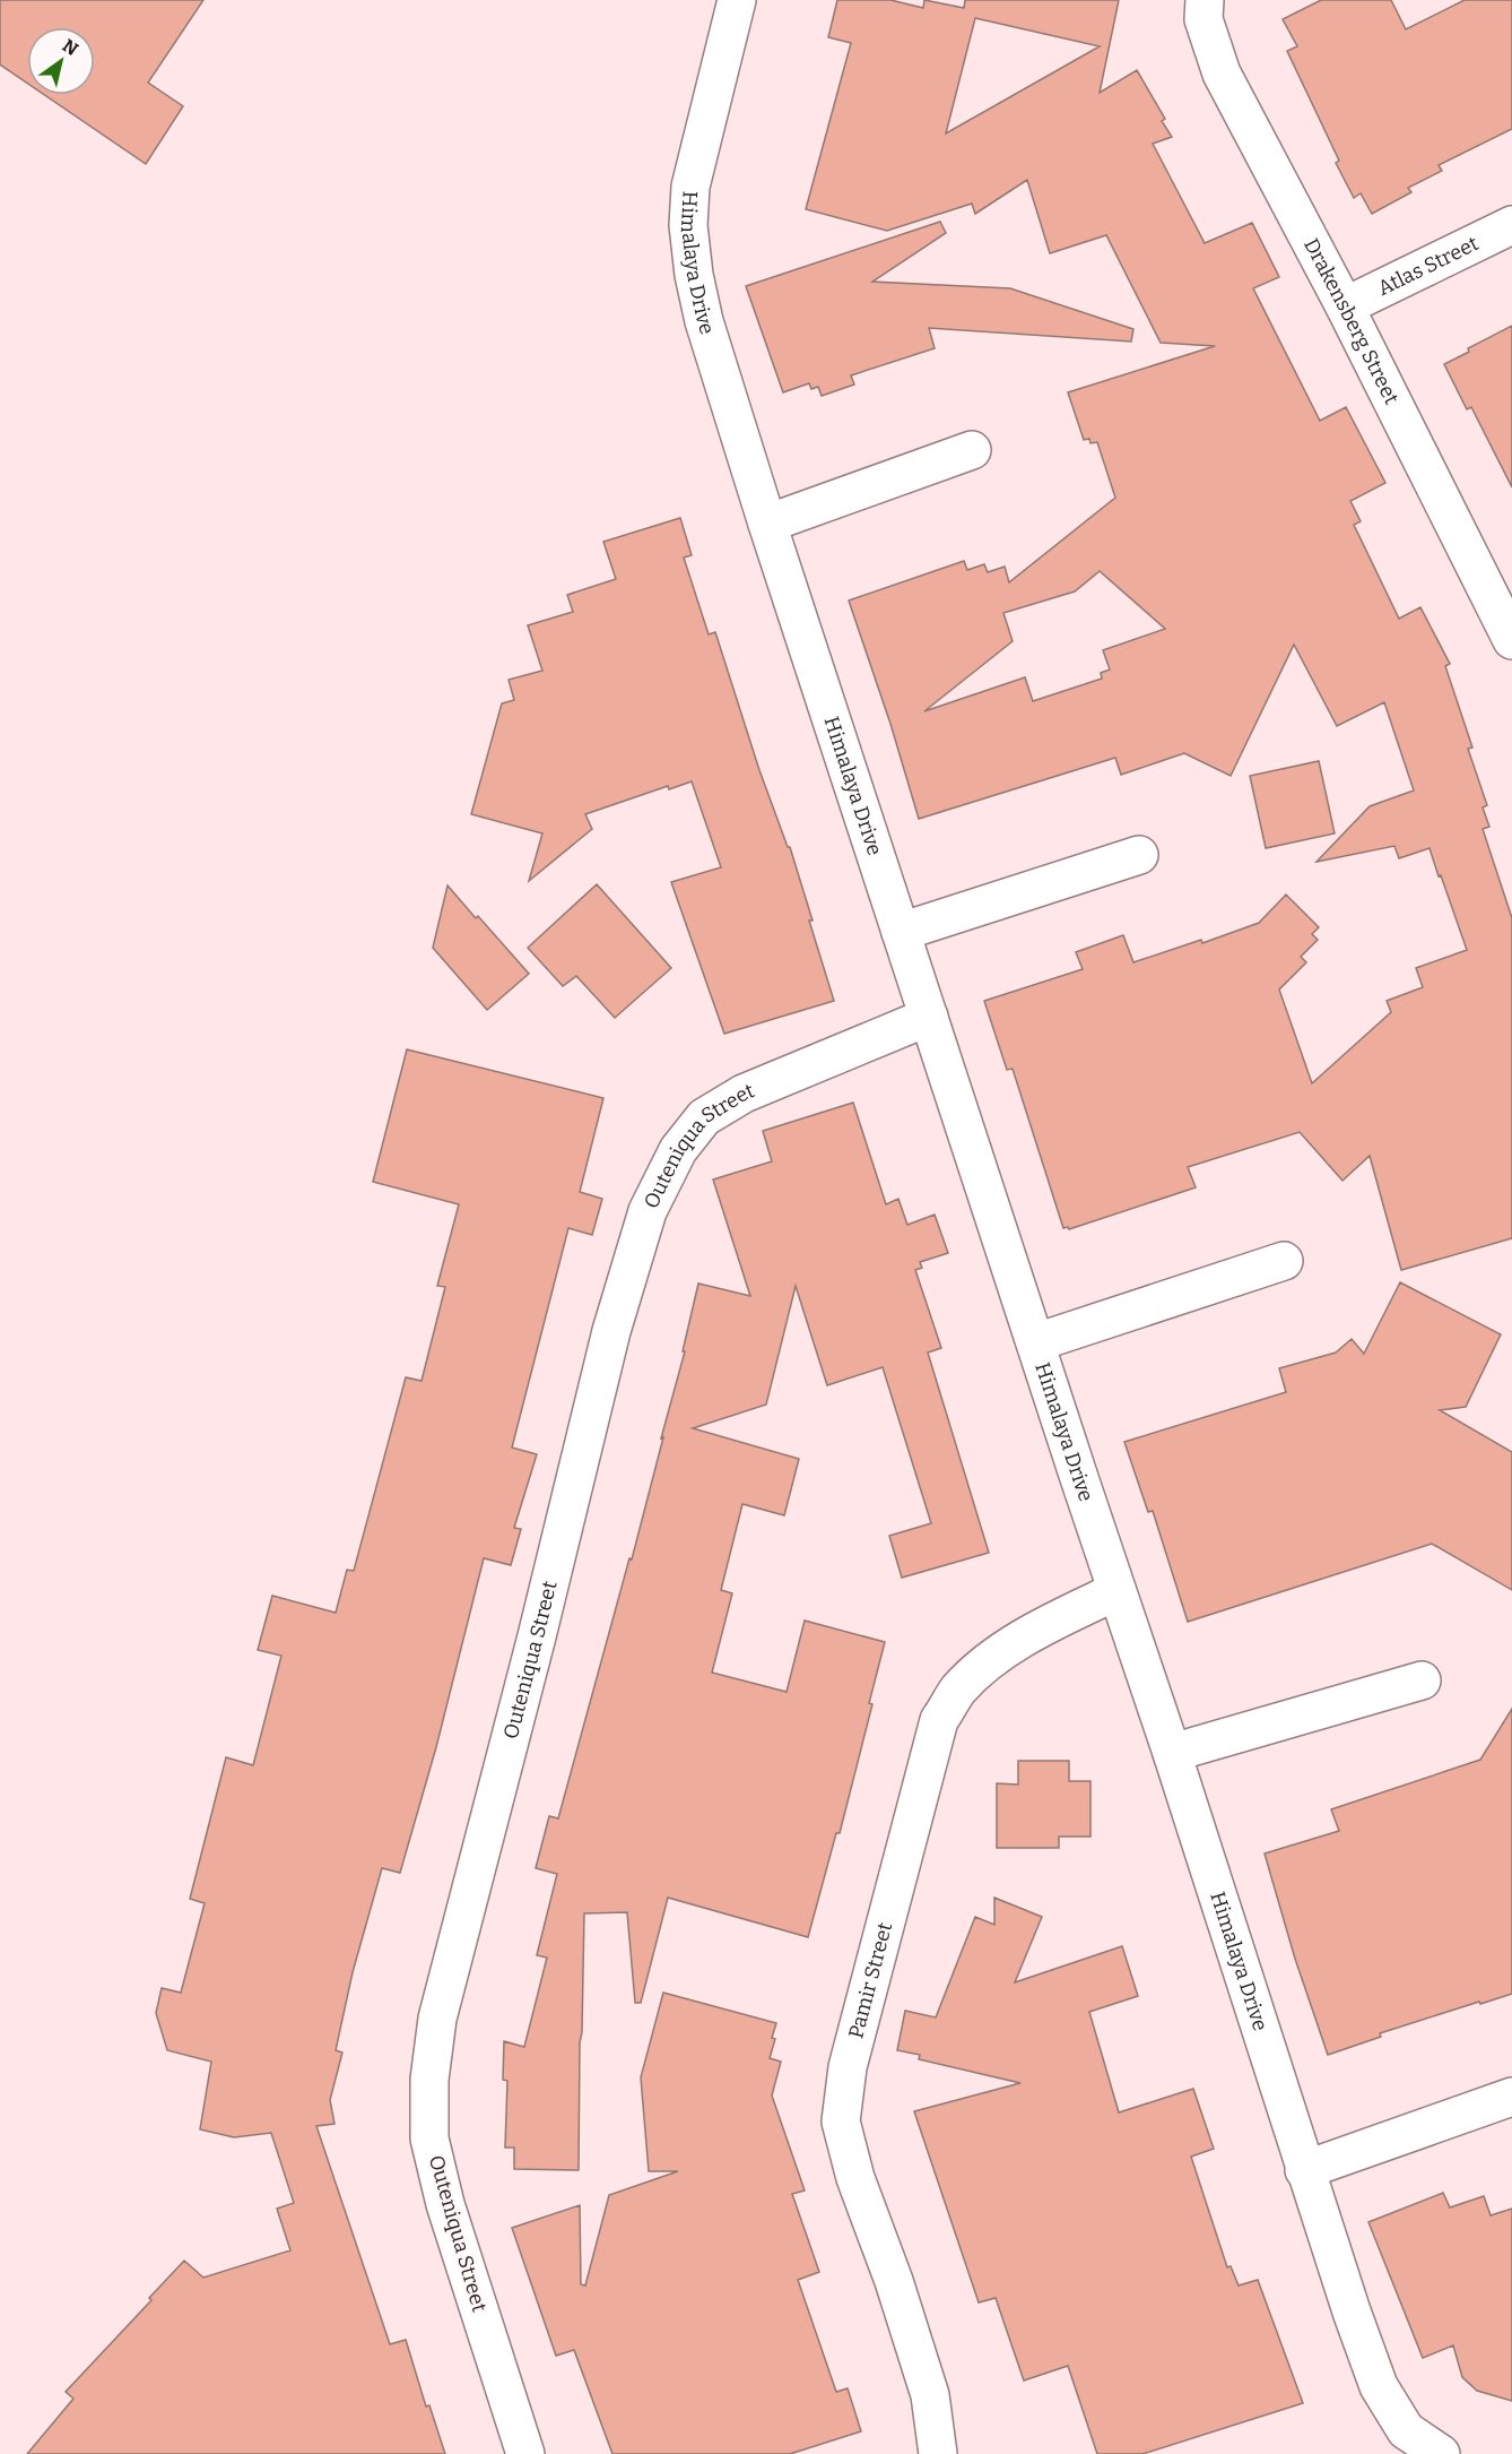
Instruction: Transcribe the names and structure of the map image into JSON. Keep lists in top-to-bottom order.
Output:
{
  "streets": {
    "street": [
      "Himalaya Drive",
      "Atlas Street",
      "Drakensberg Street",
      "Outeniqua Street",
      "Pamir Street"
    ]
  },
  "crossings": [
    ["Himalaya Drive", "Outeniqua Street"],
    ["Himalaya Drive", "Pamir Street"],
    ["Atlas Street", "Drakensberg Street"]
  ],
  "north": "top right"
}
